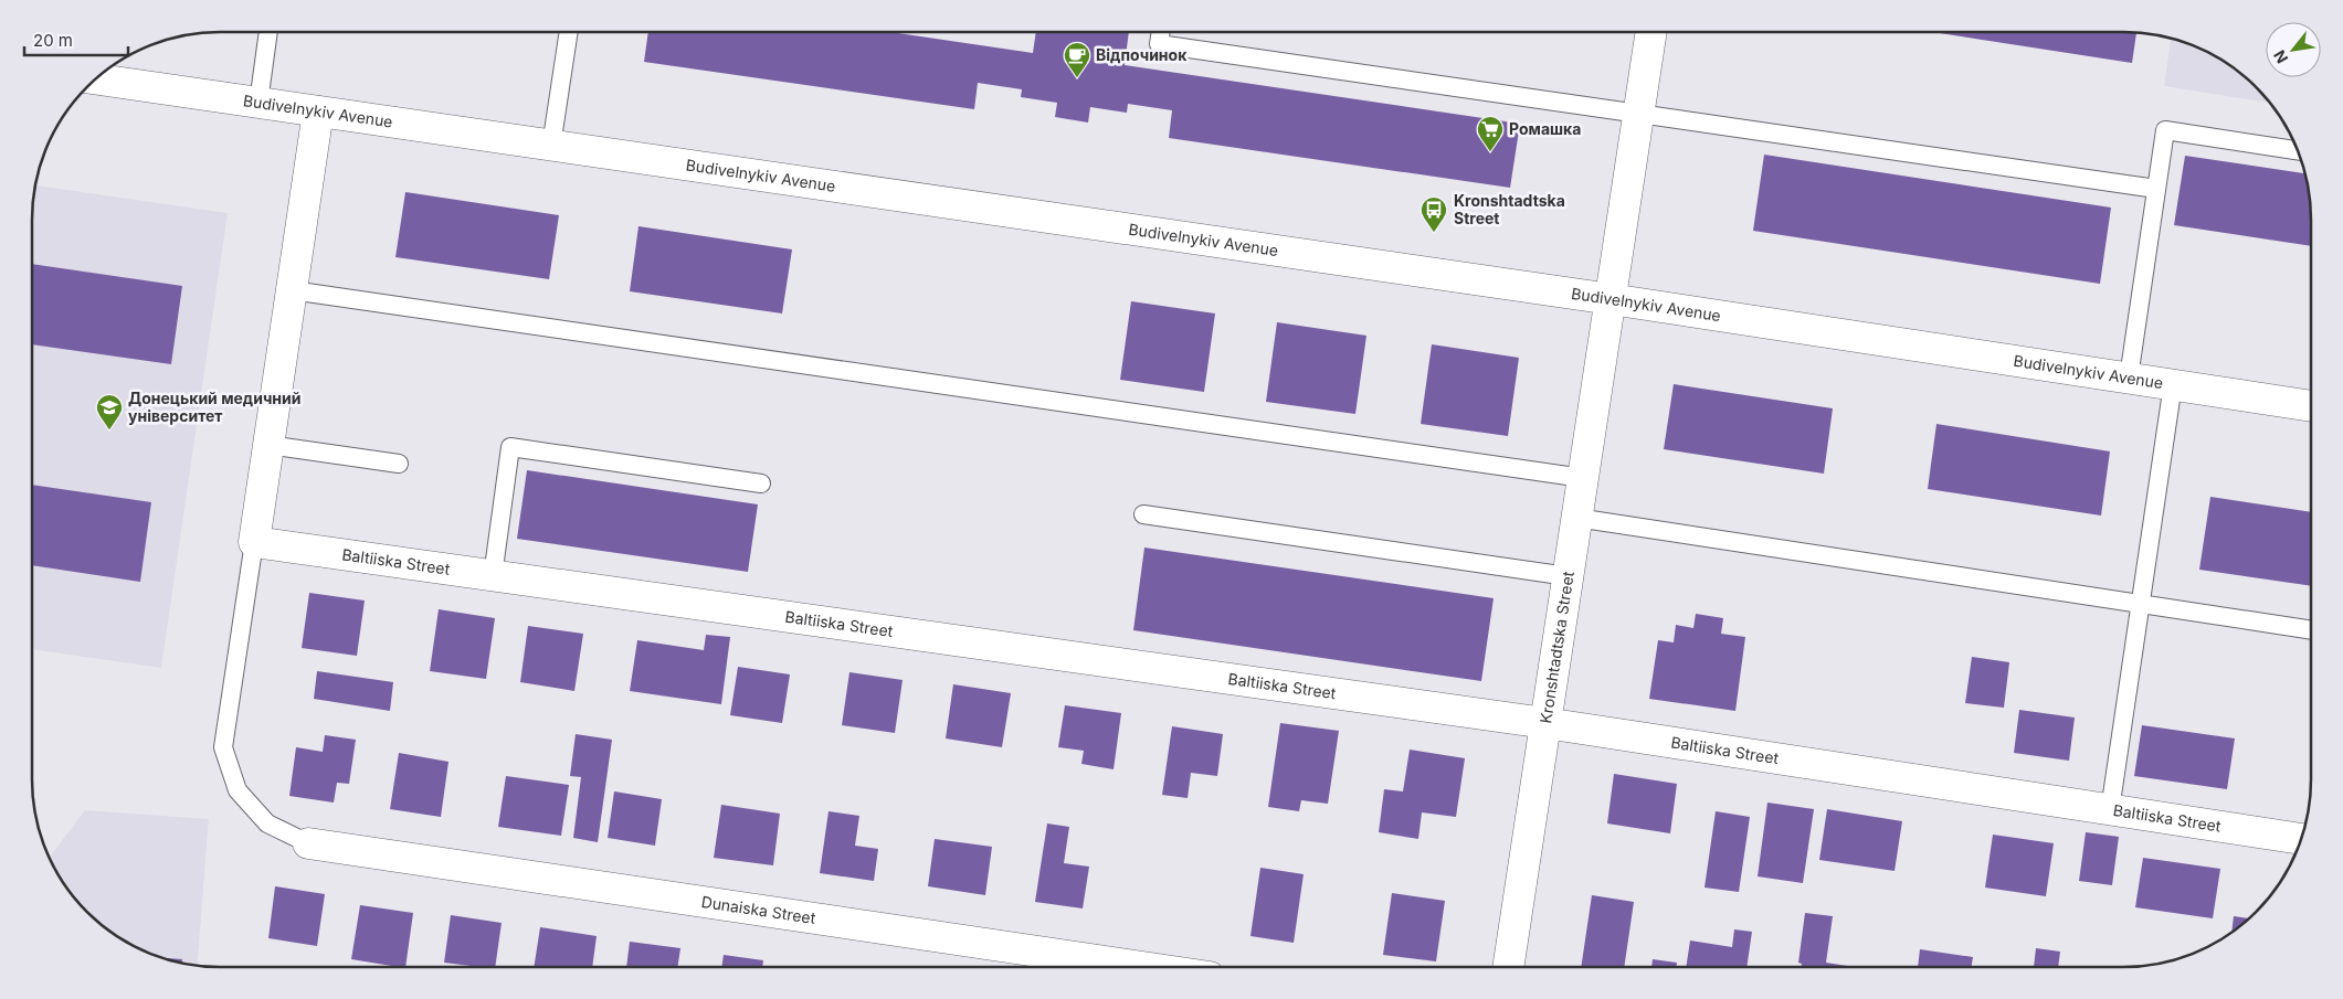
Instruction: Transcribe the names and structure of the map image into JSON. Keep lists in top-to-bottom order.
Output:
{
  "streets": {
    "street": [
      "Budivelnykiv Avenue",
      "Baltiiska Street",
      "Kronshtadtska Street",
      "Dunaiska Street"
    ]
  },
  "crossings": [
    ["Budivelnykiv Avenue", "Kronshtadtska Street"],
    ["Baltiiska Street", "Kronshtadtska Street"]
  ],
  "places": {
    "cafe": ["Відпочинок"],
    "supermarket": ["Ромашка"],
    "bus stop": ["Kronshtadtska Street"],
    "school or university": ["Донецький медичний університет"]
  },
  "scale_bar": "20 m",
  "north": "bottom left"
}
